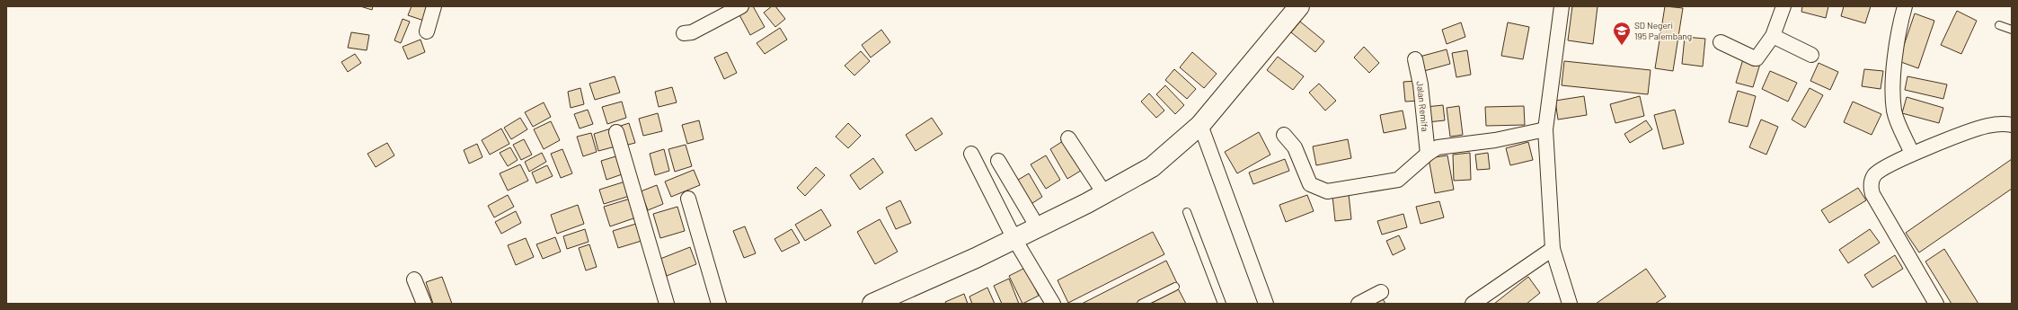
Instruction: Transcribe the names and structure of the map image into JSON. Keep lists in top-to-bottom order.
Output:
{
  "streets": {
    "street": ["Jalan Remifa"]
  },
  "places": {
    "school or university": ["SD Negeri 195 Palembang"]
  }
}
